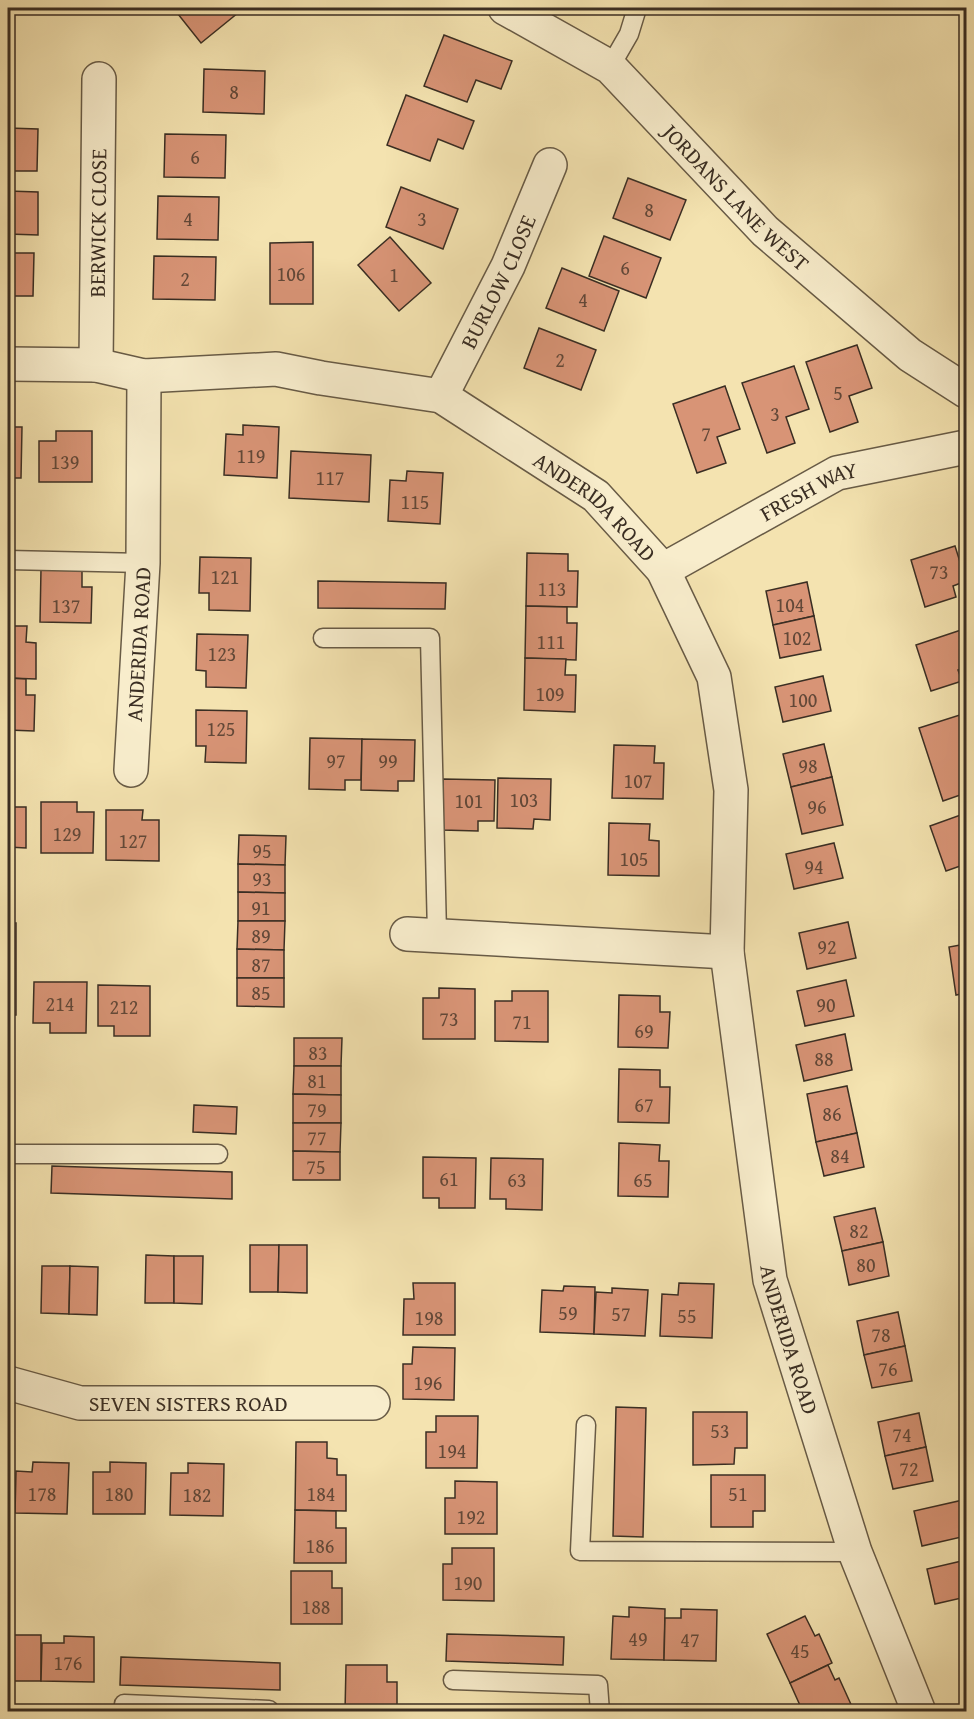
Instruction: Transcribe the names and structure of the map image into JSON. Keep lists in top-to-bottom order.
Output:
{
  "streets": {
    "street": [
      "JORDANS LANE WEST",
      "BERWICK CLOSE",
      "BURLOW CLOSE",
      "FRESH WAY",
      "ANDERIDA ROAD",
      "SEVEN SISTERS ROAD"
    ]
  },
  "crossings": [
    ["BERWICK CLOSE", "ANDERIDA ROAD"],
    ["BURLOW CLOSE", "ANDERIDA ROAD"],
    ["FRESH WAY", "ANDERIDA ROAD"]
  ],
  "house_numbers": [
    "8",
    "6",
    "8",
    "4",
    "3",
    "6",
    "106",
    "1",
    "2",
    "4",
    "2",
    "5",
    "3",
    "7",
    "119",
    "139",
    "117",
    "115",
    "73",
    "121",
    "113",
    "104",
    "137",
    "102",
    "111",
    "123",
    "109",
    "100",
    "125",
    "97",
    "99",
    "98",
    "107",
    "103",
    "101",
    "96",
    "129",
    "127",
    "95",
    "105",
    "94",
    "93",
    "91",
    "89",
    "92",
    "87",
    "85",
    "214",
    "90",
    "212",
    "73",
    "71",
    "69",
    "83",
    "88",
    "81",
    "67",
    "79",
    "86",
    "77",
    "84",
    "75",
    "61",
    "63",
    "65",
    "82",
    "80",
    "59",
    "57",
    "55",
    "198",
    "78",
    "76",
    "196",
    "53",
    "74",
    "194",
    "72",
    "178",
    "180",
    "184",
    "51",
    "182",
    "192",
    "186",
    "190",
    "188",
    "49",
    "47",
    "45",
    "176"
  ]
}
